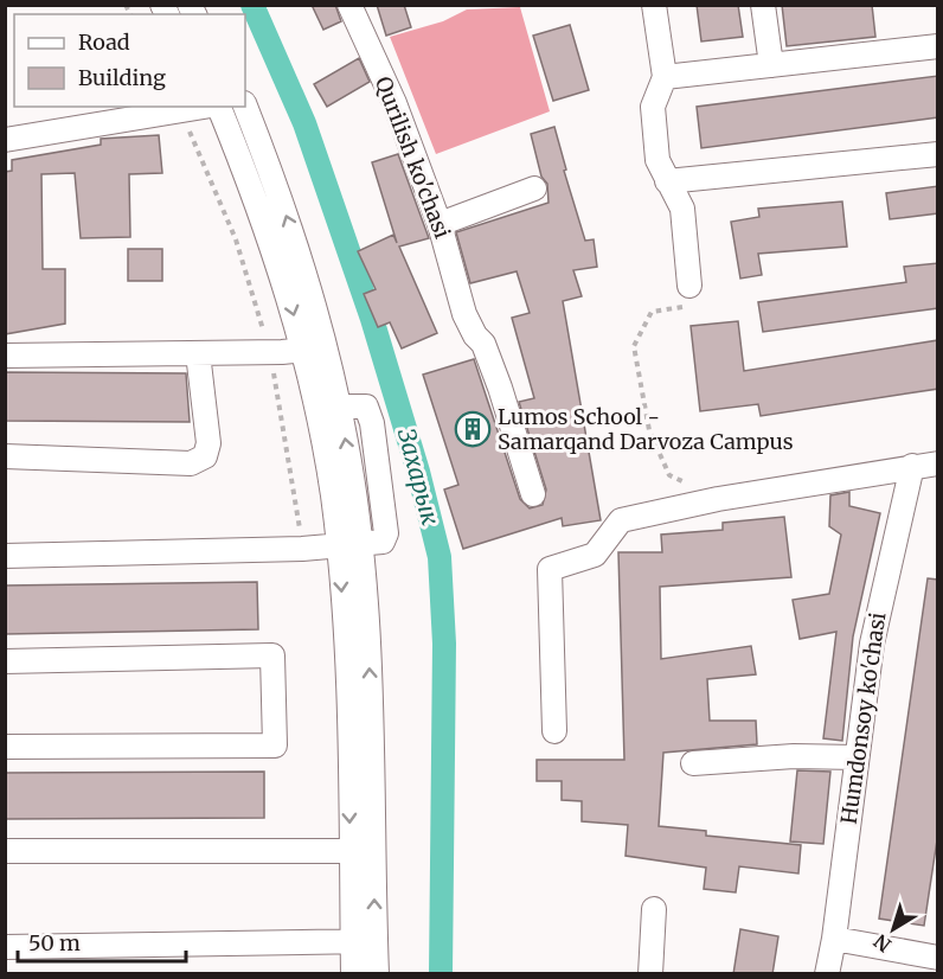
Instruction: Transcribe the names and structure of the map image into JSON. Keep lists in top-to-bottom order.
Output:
{
  "streets": {
    "street": ["Qurilish ko'chasi", "Humdonsoy ko'chasi"]
  },
  "water": ["Захарык"],
  "places": {
    "building": ["Lumos School - Samarqand Darvoza Campus"]
  },
  "legend": ["Road", "Building"],
  "scale_bar": "50 m",
  "north": "bottom left"
}
